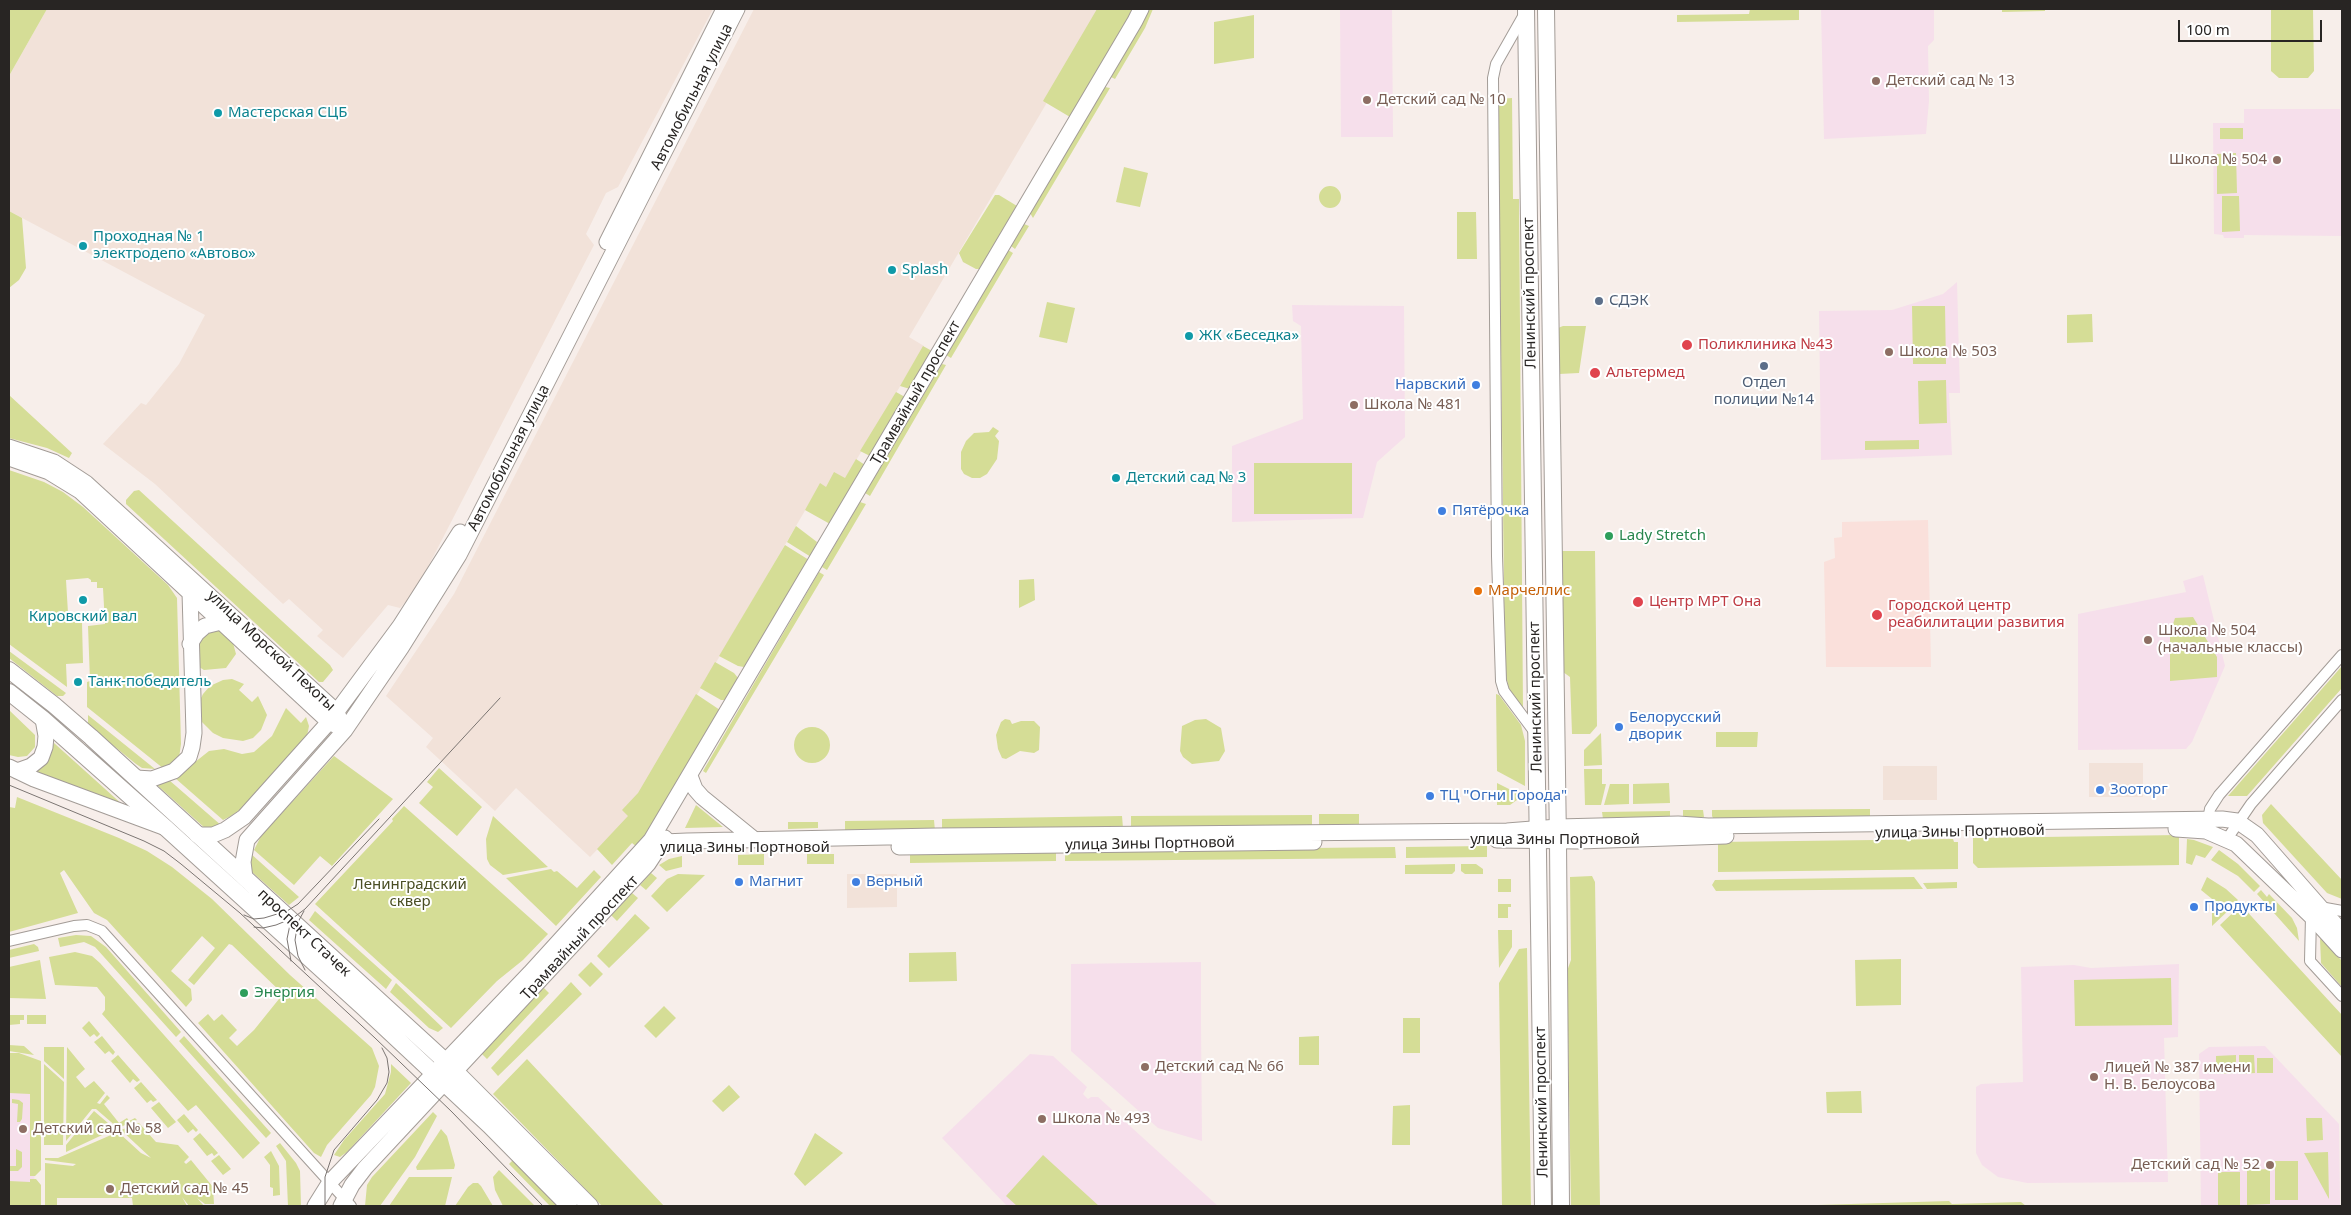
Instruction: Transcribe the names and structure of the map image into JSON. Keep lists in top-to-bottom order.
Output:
{
  "streets": {
    "main road": [
      "Автомобильная улица",
      "Ленинский проспект",
      "Трамвайный проспект",
      "улица Морской Пехоты",
      "улица Зины Портновой",
      "проспект Стачек"
    ]
  },
  "crossings": [
    ["Автомобильная улица", "улица Морской Пехоты"],
    ["Автомобильная улица", "проспект Стачек"],
    ["Ленинский проспект", "улица Зины Портновой"],
    ["Трамвайный проспект", "улица Зины Портновой"],
    ["Трамвайный проспект", "проспект Стачек"]
  ],
  "parks": ["Ленинградский сквер"],
  "places": [
    "Детский сад № 13",
    "Детский сад № 10",
    "Мастерская СЦБ",
    "Школа № 504",
    "Проходная № 1 электродепо «Автово»",
    "Splash",
    "СДЭК",
    "ЖК «Беседка»",
    "Поликлиника №43",
    "Школа № 503",
    "Отдел полиции №14",
    "Альтермед",
    "Нарвский",
    "Школа № 481",
    "Детский сад № 3",
    "Пятёрочка",
    "Lady Stretch",
    "Марчеллис",
    "Кировский вал",
    "Центр МРТ Она",
    "Городской центр реабилитации развития",
    "Школа № 504 (начальные классы)",
    "Танк-победитель",
    "Белорусский дворик",
    "Зооторг",
    "ТЦ \"Огни Города\"",
    "Магнит",
    "Верный",
    "Продукты",
    "Энергия",
    "Детский сад № 66",
    "Лицей № 387 имени Н. В. Белоусова",
    "Школа № 493",
    "Детский сад № 58",
    "Детский сад № 52",
    "Детский сад № 45"
  ],
  "scale_bar": "100 m"
}
